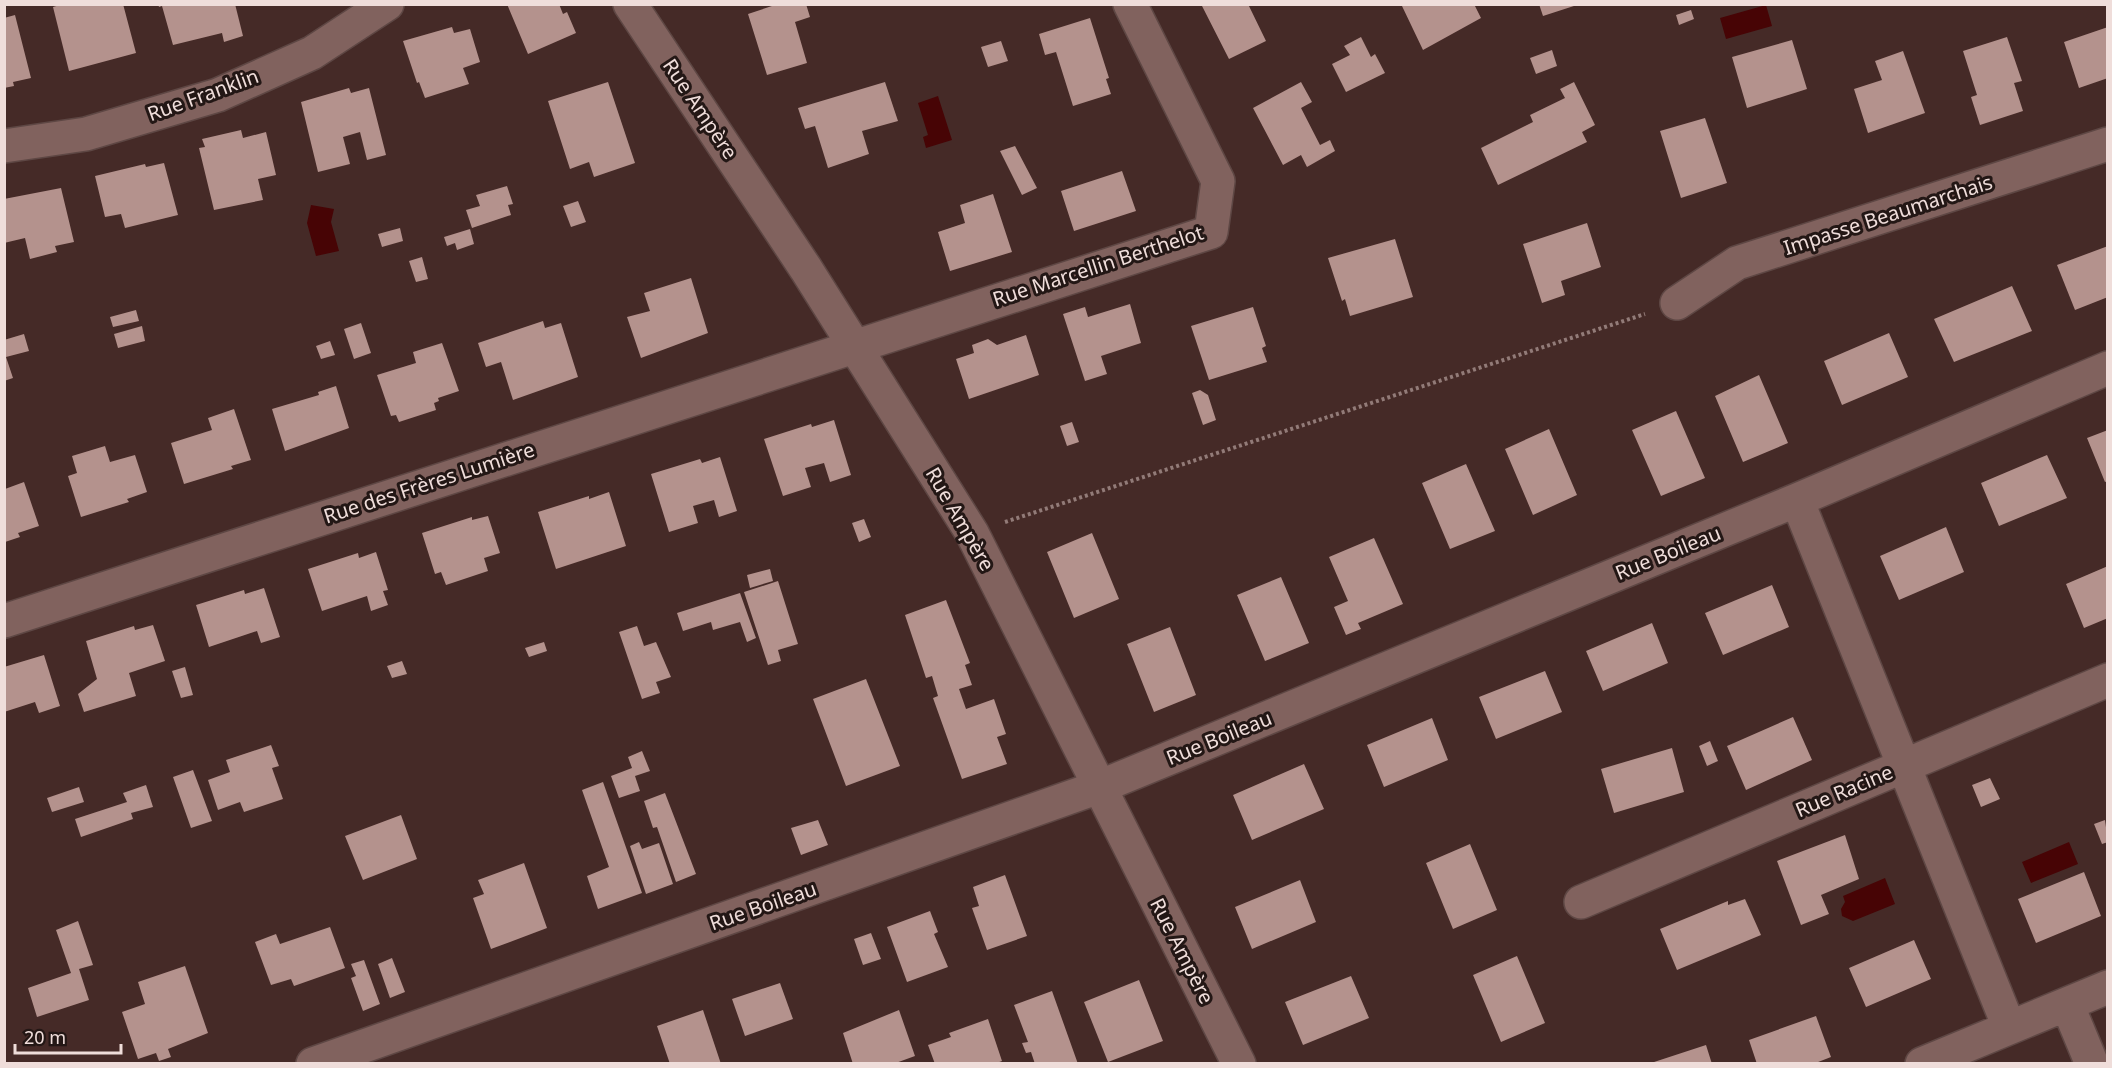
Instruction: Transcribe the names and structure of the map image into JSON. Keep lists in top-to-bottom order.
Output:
{
  "streets": {
    "street": [
      "Rue Franklin",
      "Rue Ampère",
      "Impasse Beaumarchais",
      "Rue Marcellin Berthelot",
      "Rue des Frères Lumière",
      "Rue Boileau",
      "Rue Racine"
    ]
  },
  "crossings": [
    ["Rue Ampère", "Rue Marcellin Berthelot"],
    ["Rue Ampère", "Rue des Frères Lumière"],
    ["Rue Ampère", "Rue Boileau"],
    ["Rue Marcellin Berthelot", "Rue des Frères Lumière"]
  ],
  "scale_bar": "20 m"
}
